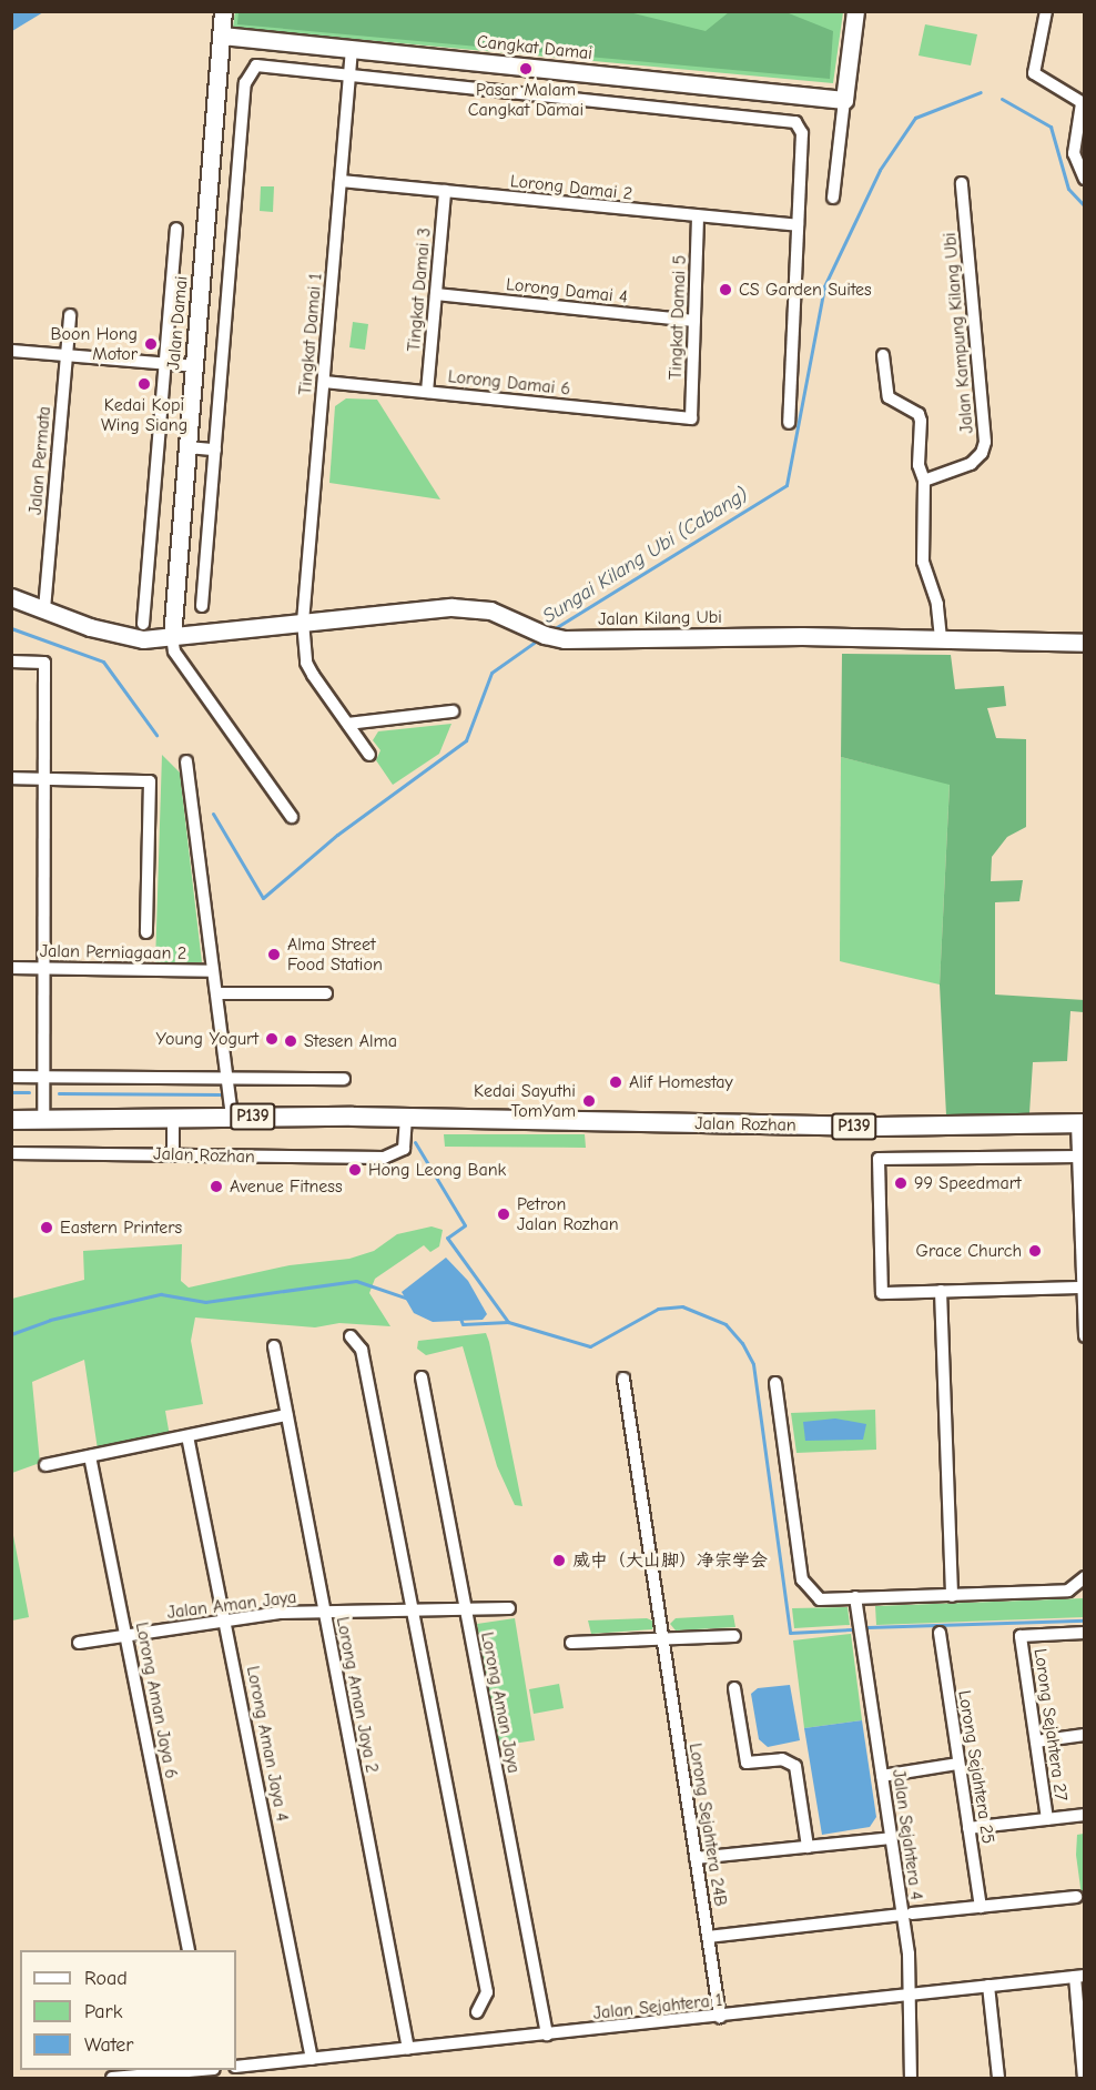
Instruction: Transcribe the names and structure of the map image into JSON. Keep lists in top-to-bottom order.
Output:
{
  "streets": {
    "main road": ["P139", "Jalan Rozhan"],
    "street": [
      "Cangkat Damai",
      "Lorong Damai 2",
      "Tingkat Damai 3",
      "Lorong Damai 4",
      "Tingkat Damai 5",
      "Jalan Damai",
      "Jalan Kampung Kilang Ubi",
      "Tingkat Damai 1",
      "Lorong Damai 6",
      "Jalan Permata",
      "Jalan Kilang Ubi",
      "Jalan Perniagaan 2",
      "Jalan Aman Jaya",
      "Lorong Aman Jaya 2",
      "Lorong Aman Jaya 6",
      "Lorong Aman Jaya",
      "Lorong Sejahtera 27",
      "Lorong Aman Jaya 4",
      "Lorong Sejahtera 25",
      "Lorong Sejahtera 24B",
      "Jalan Sejahtera 4",
      "Jalan Sejahtera 1"
    ]
  },
  "crossings": [
    ["Cangkat Damai", "Jalan Damai"],
    ["Cangkat Damai", "Tingkat Damai 1"],
    ["Lorong Damai 2", "Tingkat Damai 3"],
    ["Lorong Damai 2", "Tingkat Damai 5"],
    ["Lorong Damai 2", "Tingkat Damai 1"],
    ["Tingkat Damai 3", "Lorong Damai 4"],
    ["Tingkat Damai 3", "Lorong Damai 6"],
    ["Lorong Damai 4", "Tingkat Damai 5"],
    ["Tingkat Damai 5", "Lorong Damai 6"],
    ["Jalan Damai", "Jalan Kilang Ubi"],
    ["Tingkat Damai 1", "Lorong Damai 6"],
    ["Tingkat Damai 1", "Jalan Kilang Ubi"],
    ["Jalan Permata", "Jalan Kilang Ubi"],
    ["Jalan Aman Jaya", "Lorong Aman Jaya 2"],
    ["Jalan Aman Jaya", "Lorong Aman Jaya 6"],
    ["Jalan Aman Jaya", "Lorong Aman Jaya"],
    ["Jalan Aman Jaya", "Lorong Aman Jaya 4"],
    ["Lorong Aman Jaya 2", "Jalan Sejahtera 1"],
    ["Lorong Aman Jaya", "Jalan Sejahtera 1"],
    ["Lorong Aman Jaya 4", "Jalan Sejahtera 1"],
    ["Lorong Sejahtera 24B", "Jalan Sejahtera 1"],
    ["Jalan Sejahtera 4", "Jalan Sejahtera 1"]
  ],
  "water": ["Sungai Kilang Ubi (Cabang)"],
  "places": [
    "Pasar Malam Cangkat Damai",
    "CS Garden Suites",
    "Boon Hong Motor",
    "Kedai Kopi Wing Siang",
    "Alma Street Food Station",
    "Young Yogurt",
    "Stesen Alma",
    "Alif Homestay",
    "Kedai Sayuthi TomYam",
    "Hong Leong Bank",
    "99 Speedmart",
    "Avenue Fitness",
    "Petron Jalan Rozhan",
    "Eastern Printers",
    "Grace Church",
    "威中（大山脚）净宗学会"
  ],
  "legend": ["Road", "Park", "Water"]
}
